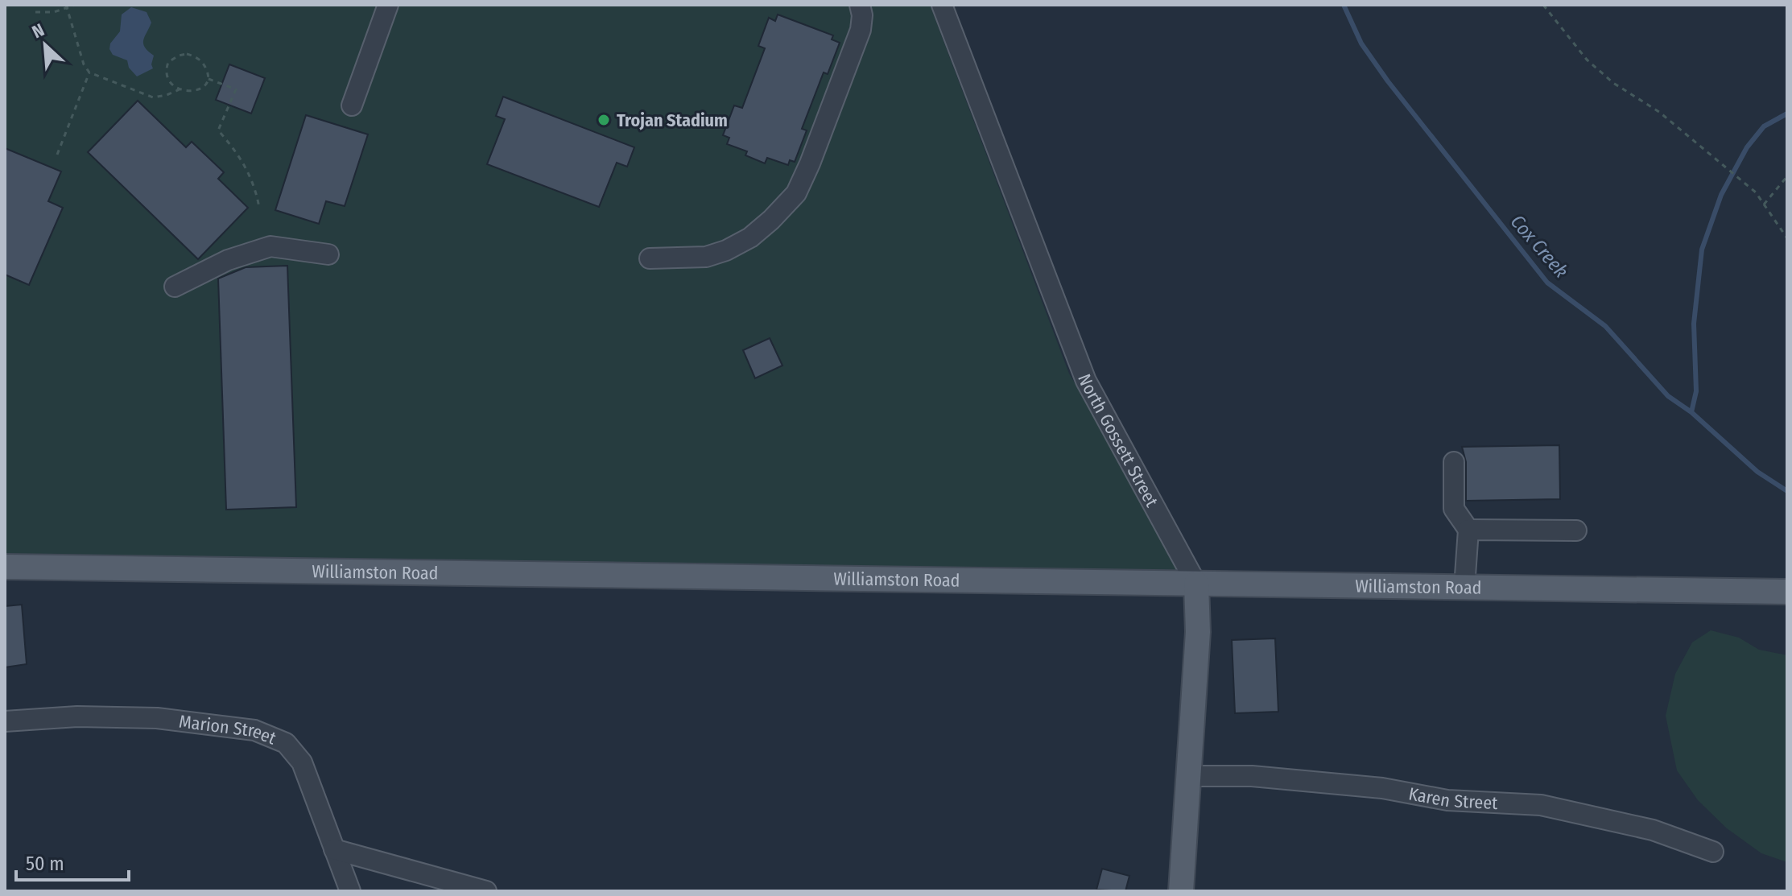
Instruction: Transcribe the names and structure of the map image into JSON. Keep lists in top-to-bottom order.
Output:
{
  "streets": {
    "main road": ["North Gossett Street", "Williamston Road"],
    "street": ["Marion Street", "Karen Street"]
  },
  "crossings": [
    ["North Gossett Street", "Williamston Road"],
    ["North Gossett Street", "Karen Street"]
  ],
  "water": ["Cox Creek"],
  "places": ["Trojan Stadium"],
  "scale_bar": "50 m",
  "north": "top left"
}
